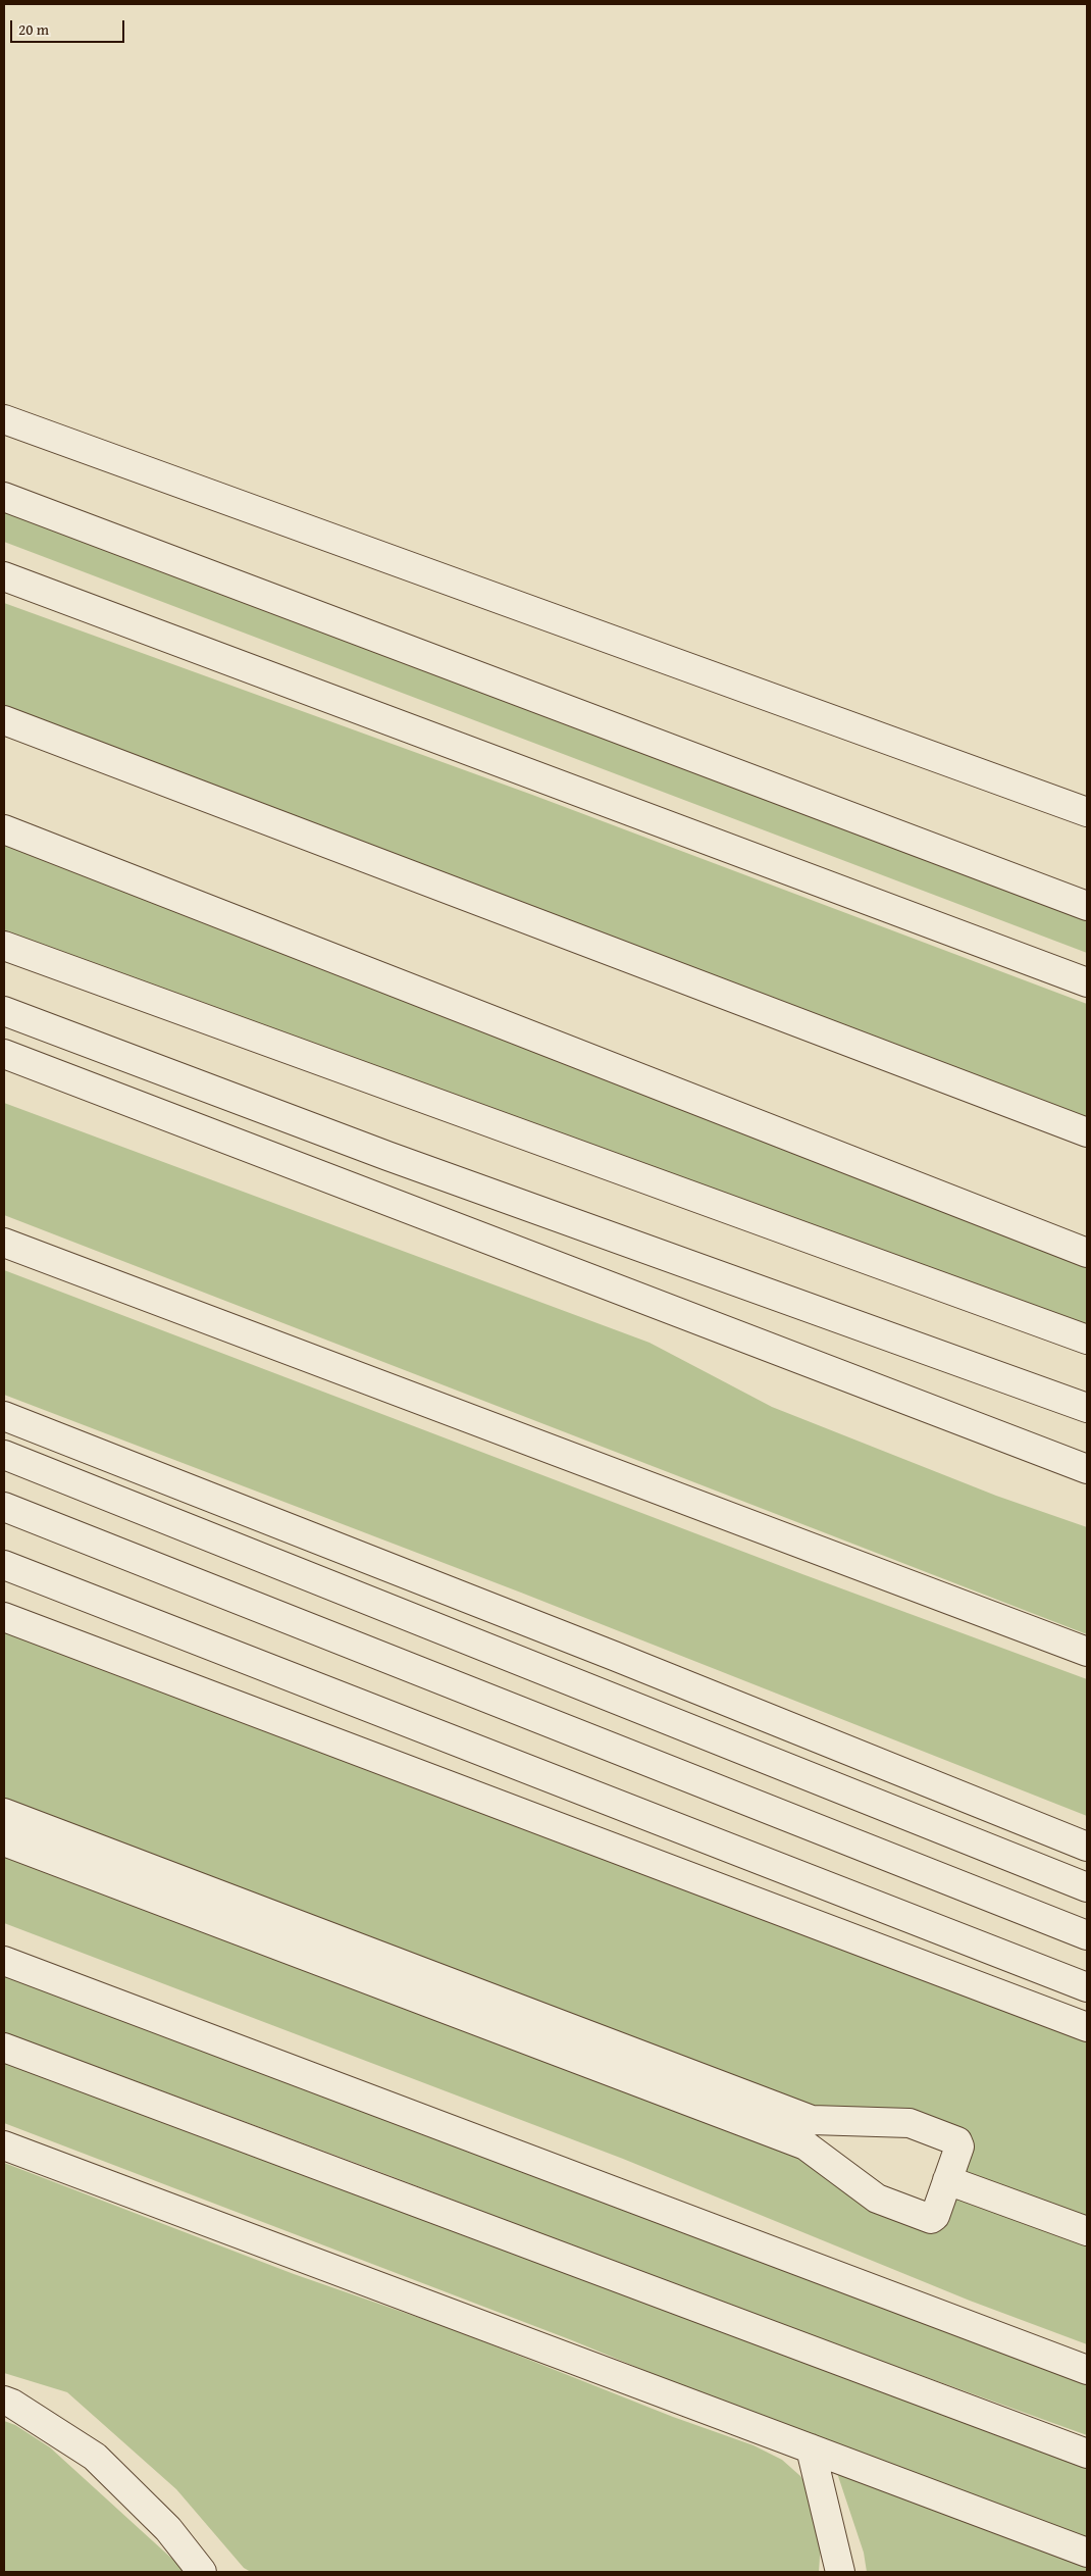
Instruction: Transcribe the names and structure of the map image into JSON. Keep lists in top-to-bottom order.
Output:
{
  "scale_bar": "20 m"
}
